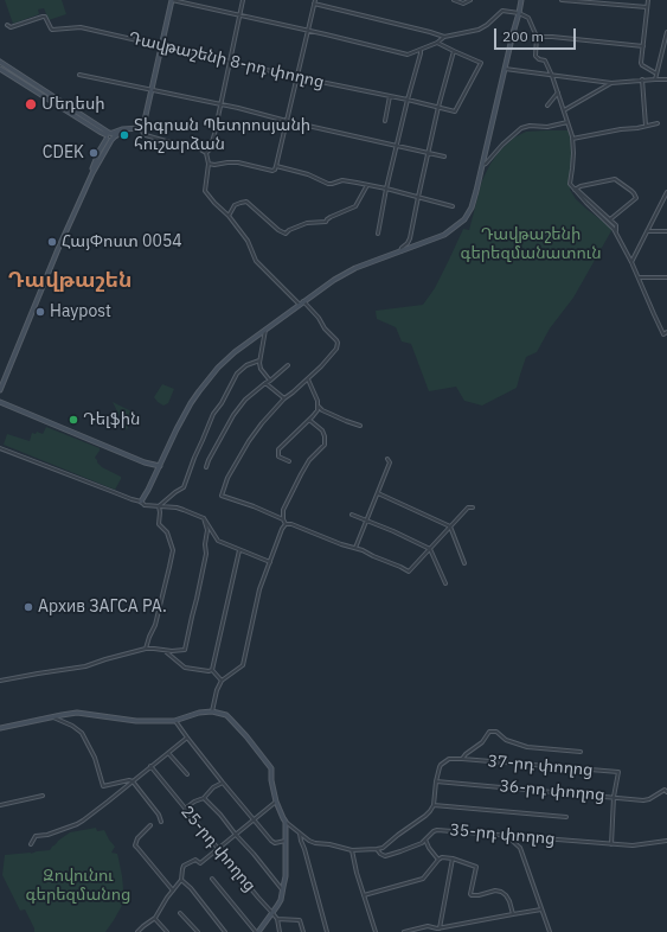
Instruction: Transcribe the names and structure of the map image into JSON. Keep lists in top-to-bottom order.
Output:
{
  "streets": {
    "street": [
      "Դավթաշենի 8-րդ փողոց",
      "37-րդ փողոց",
      "36-րդ փողոց",
      "35-րդ փողոց",
      "25-րդ փողոց"
    ]
  },
  "crossings": [
    ["37-րդ փողոց", "36-րդ փողոց"]
  ],
  "districts": ["Դավթաշեն"],
  "parks": ["Դավթաշենի գերեզմանատուն", "Զովունու գերեզմանոց"],
  "places": [
    "Մեդեսի",
    "Տիգրան Պետրոսյանի հուշարձան",
    "CDEK",
    "ՀայՓոստ 0054",
    "Haypost",
    "Դելֆին",
    "Архив ЗАГСА РА."
  ],
  "scale_bar": "200 m"
}
